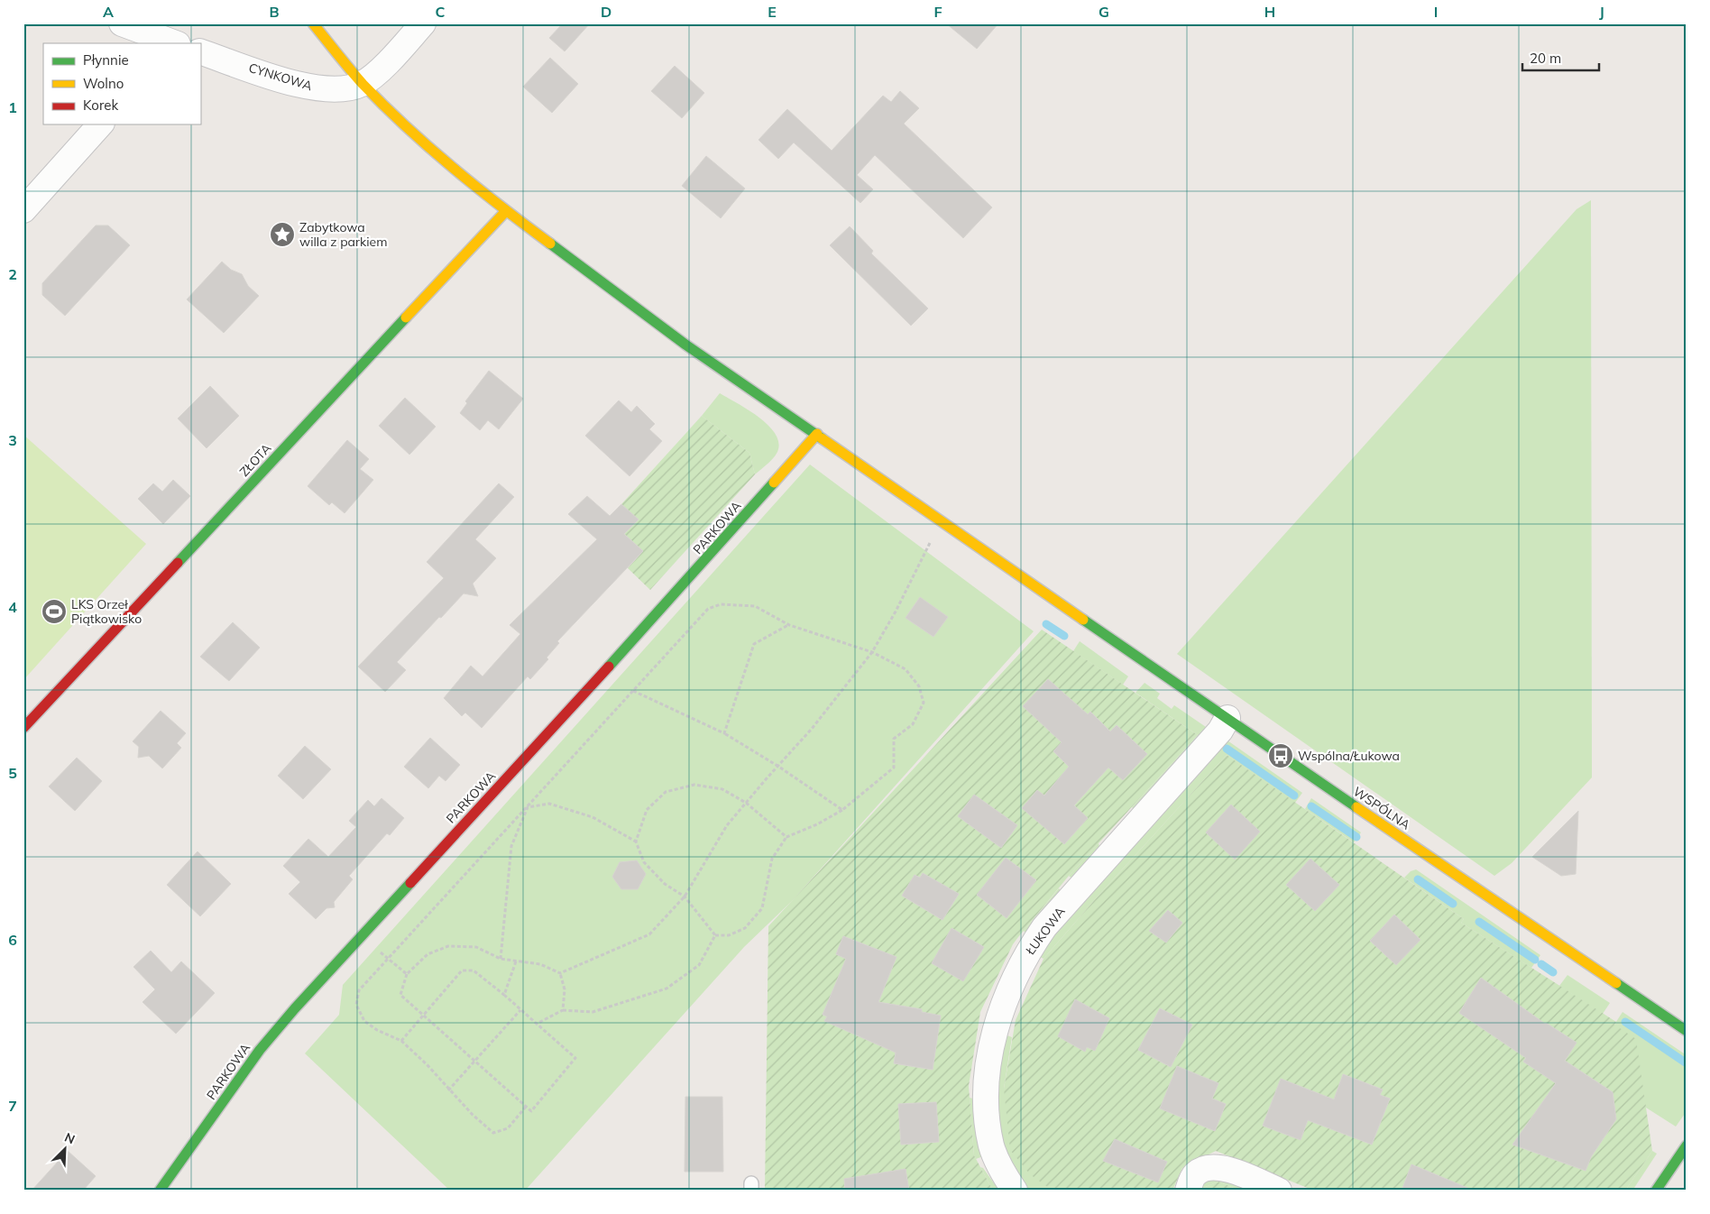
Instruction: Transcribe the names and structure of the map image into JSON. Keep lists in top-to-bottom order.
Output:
{
  "streets": {
    "street": [
      "CYNKOWA",
      "ZŁOTA",
      "PARKOWA",
      "WSPÓLNA",
      "ŁUKOWA"
    ]
  },
  "crossings": [
    ["CYNKOWA", "WSPÓLNA"],
    ["ZŁOTA", "WSPÓLNA"],
    ["PARKOWA", "WSPÓLNA"],
    ["WSPÓLNA", "ŁUKOWA"]
  ],
  "places": {
    "place": ["Zabytkowa willa z parkiem"],
    "sports": ["LKS Orzeł Piątkowisko"],
    "bus stop": ["Wspólna/Łukowa"]
  },
  "legend": ["Płynnie", "Wolno", "Korek"],
  "scale_bar": "20 m",
  "north": "top right",
  "grid": {
    "columns": [
      "A",
      "B",
      "C",
      "D",
      "E",
      "F",
      "G",
      "H",
      "I",
      "J"
    ],
    "rows": [
      "1",
      "2",
      "3",
      "4",
      "5",
      "6",
      "7"
    ]
  }
}
